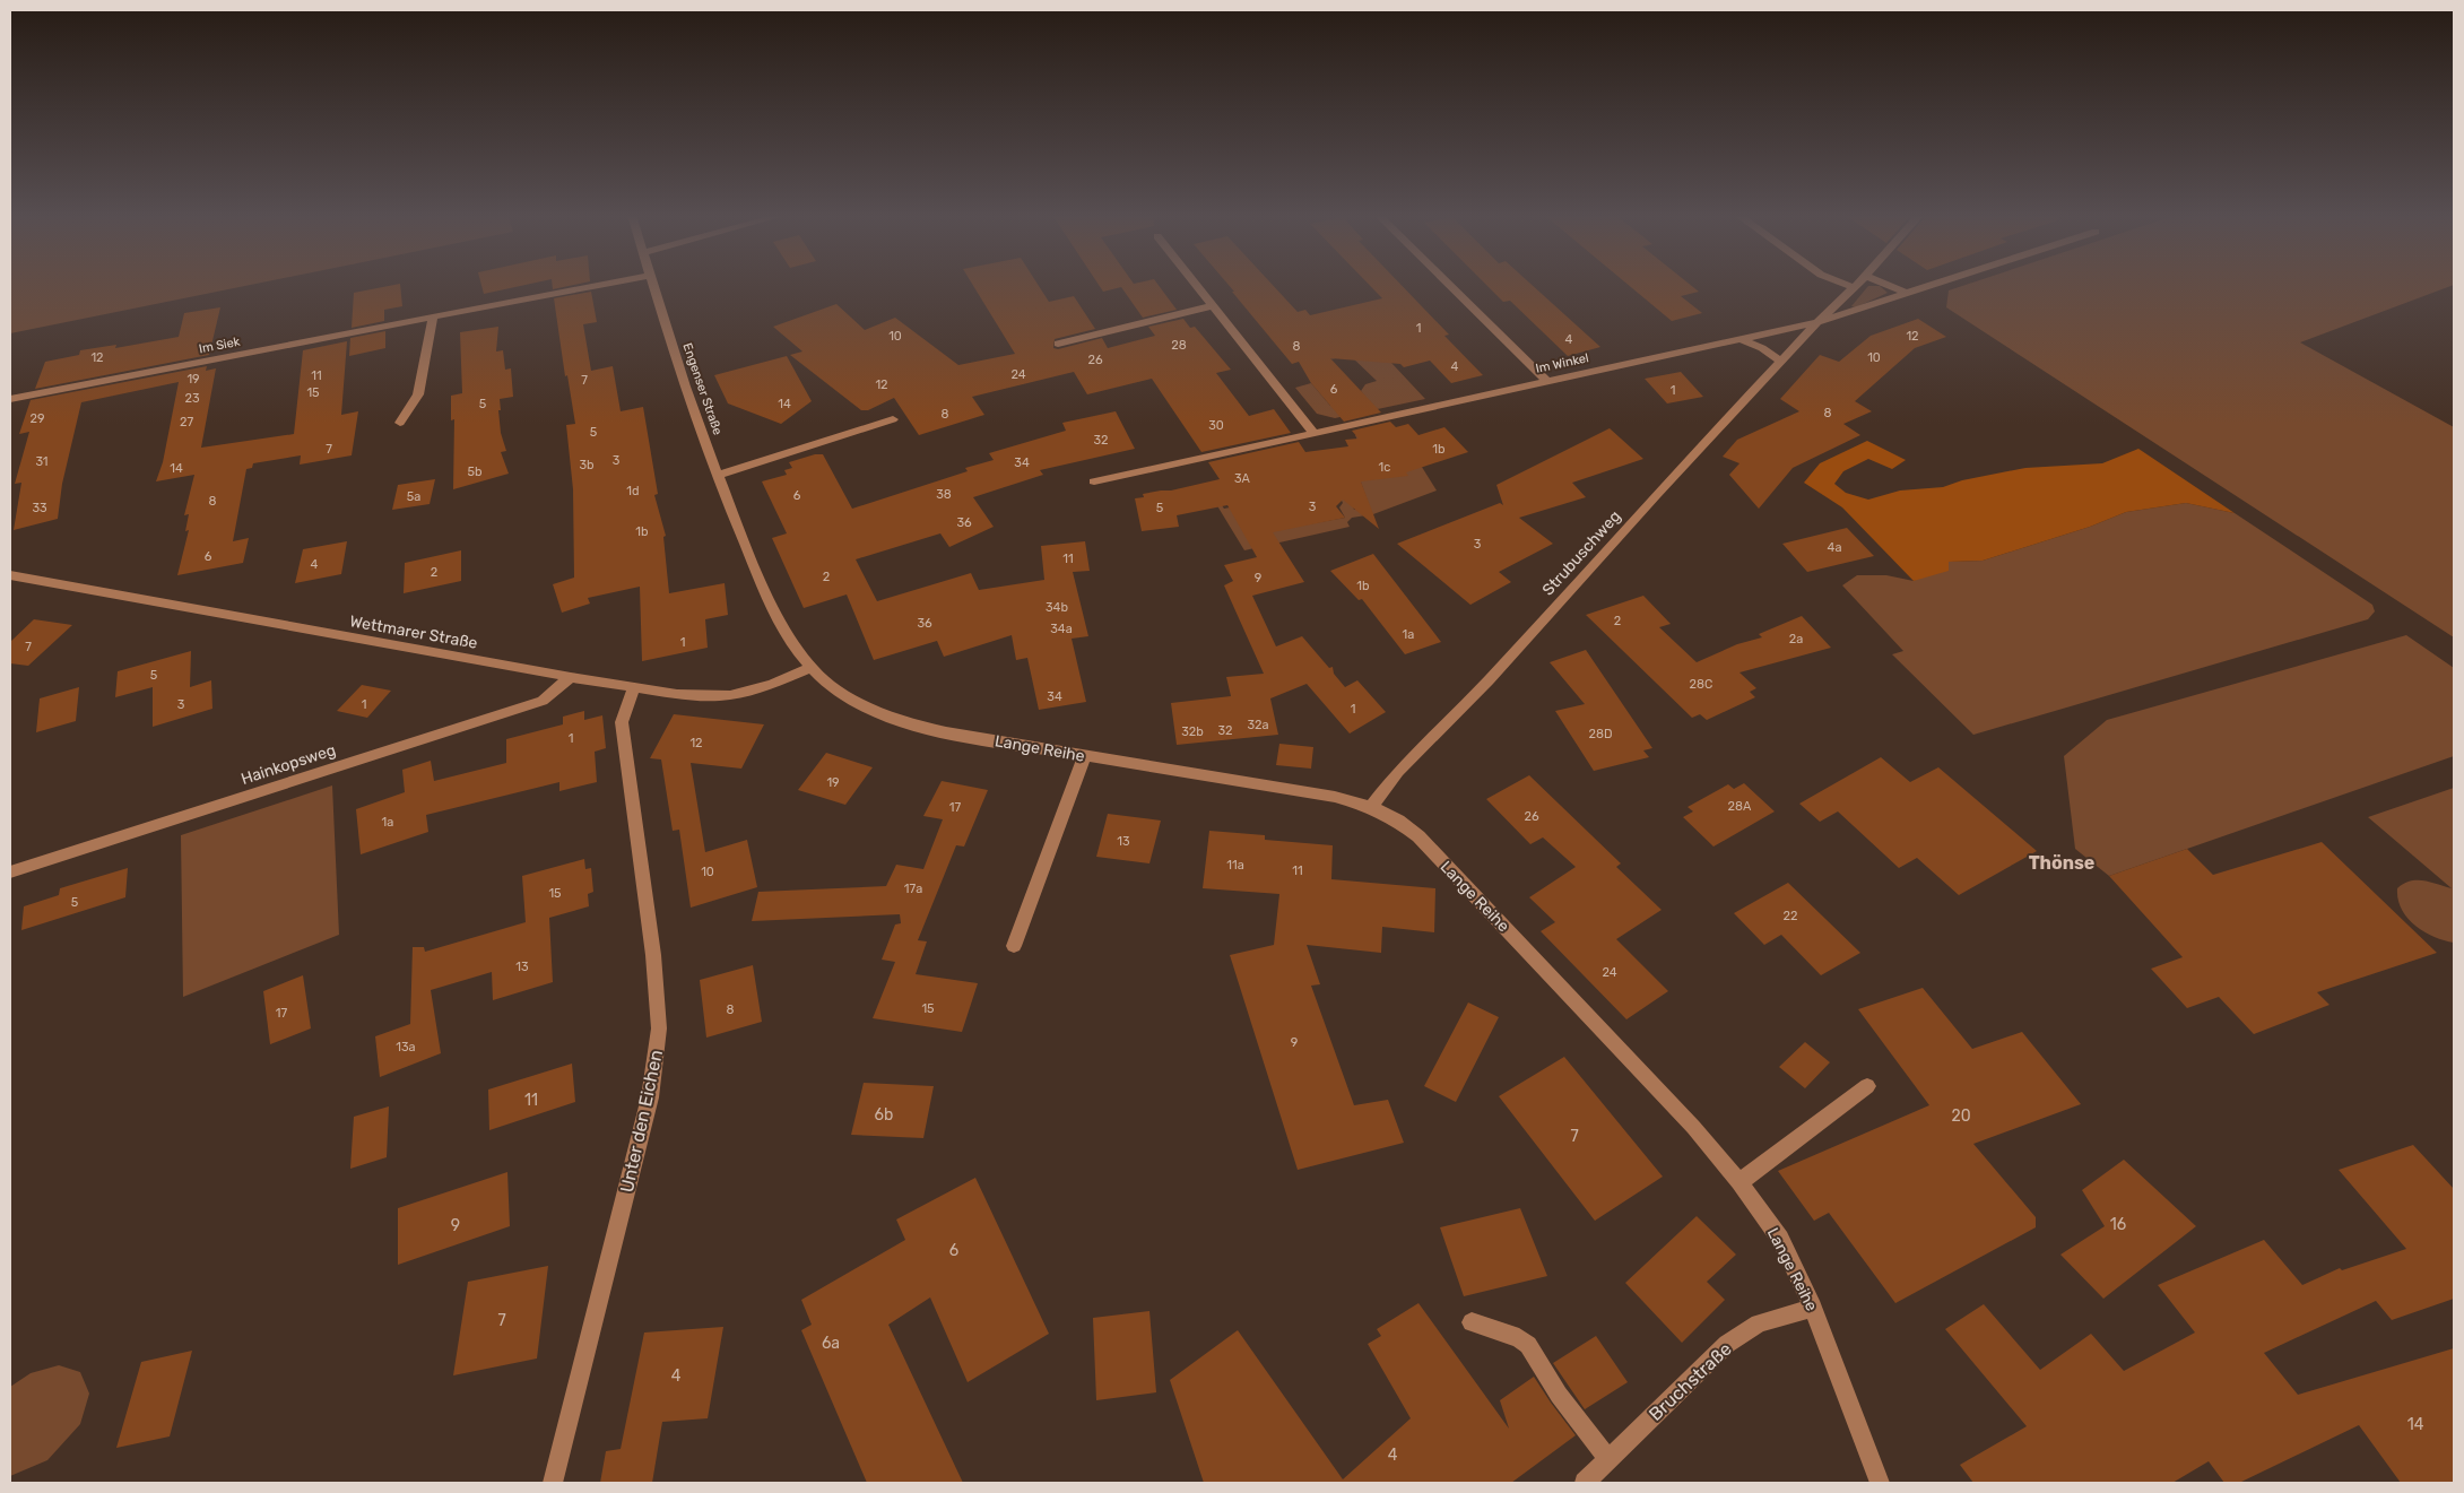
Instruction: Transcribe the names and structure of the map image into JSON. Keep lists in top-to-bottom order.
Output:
{
  "streets": {
    "street": [
      "Im Siek",
      "Im Winkel",
      "Engenser Straße",
      "Strubuschweg",
      "Wettmarer Straße",
      "Lange Reihe",
      "Hainkopsweg",
      "Unter den Eichen",
      "Bruchstraße"
    ]
  },
  "crossings": [
    ["Im Winkel", "Strubuschweg"],
    ["Engenser Straße", "Wettmarer Straße"],
    ["Engenser Straße", "Lange Reihe"],
    ["Strubuschweg", "Lange Reihe"],
    ["Wettmarer Straße", "Lange Reihe"],
    ["Wettmarer Straße", "Hainkopsweg"],
    ["Wettmarer Straße", "Unter den Eichen"],
    ["Lange Reihe", "Bruchstraße"]
  ],
  "districts": ["Thönse"],
  "house_numbers": [
    "1",
    "10",
    "12",
    "4",
    "28",
    "8",
    "12",
    "10",
    "26",
    "4",
    "24",
    "11",
    "19",
    "7",
    "12",
    "6",
    "1",
    "15",
    "23",
    "5",
    "14",
    "8",
    "8",
    "29",
    "27",
    "30",
    "5",
    "32",
    "7",
    "1b",
    "3",
    "31",
    "34",
    "3b",
    "1c",
    "14",
    "5b",
    "3A",
    "1d",
    "38",
    "6",
    "5a",
    "8",
    "3",
    "33",
    "5",
    "36",
    "1b",
    "3",
    "4a",
    "6",
    "11",
    "4",
    "2",
    "2",
    "9",
    "1b",
    "34b",
    "2",
    "36",
    "34a",
    "1a",
    "2a",
    "1",
    "7",
    "5",
    "28C",
    "34",
    "3",
    "1",
    "1",
    "32a",
    "32",
    "32b",
    "28D",
    "1",
    "12",
    "19",
    "28A",
    "17",
    "26",
    "1a",
    "13",
    "11a",
    "11",
    "10",
    "17a",
    "15",
    "5",
    "22",
    "13",
    "24",
    "15",
    "8",
    "17",
    "9",
    "13a",
    "11",
    "6b",
    "20",
    "7",
    "16",
    "9",
    "6",
    "7",
    "6a",
    "4",
    "14",
    "4"
  ]
}
